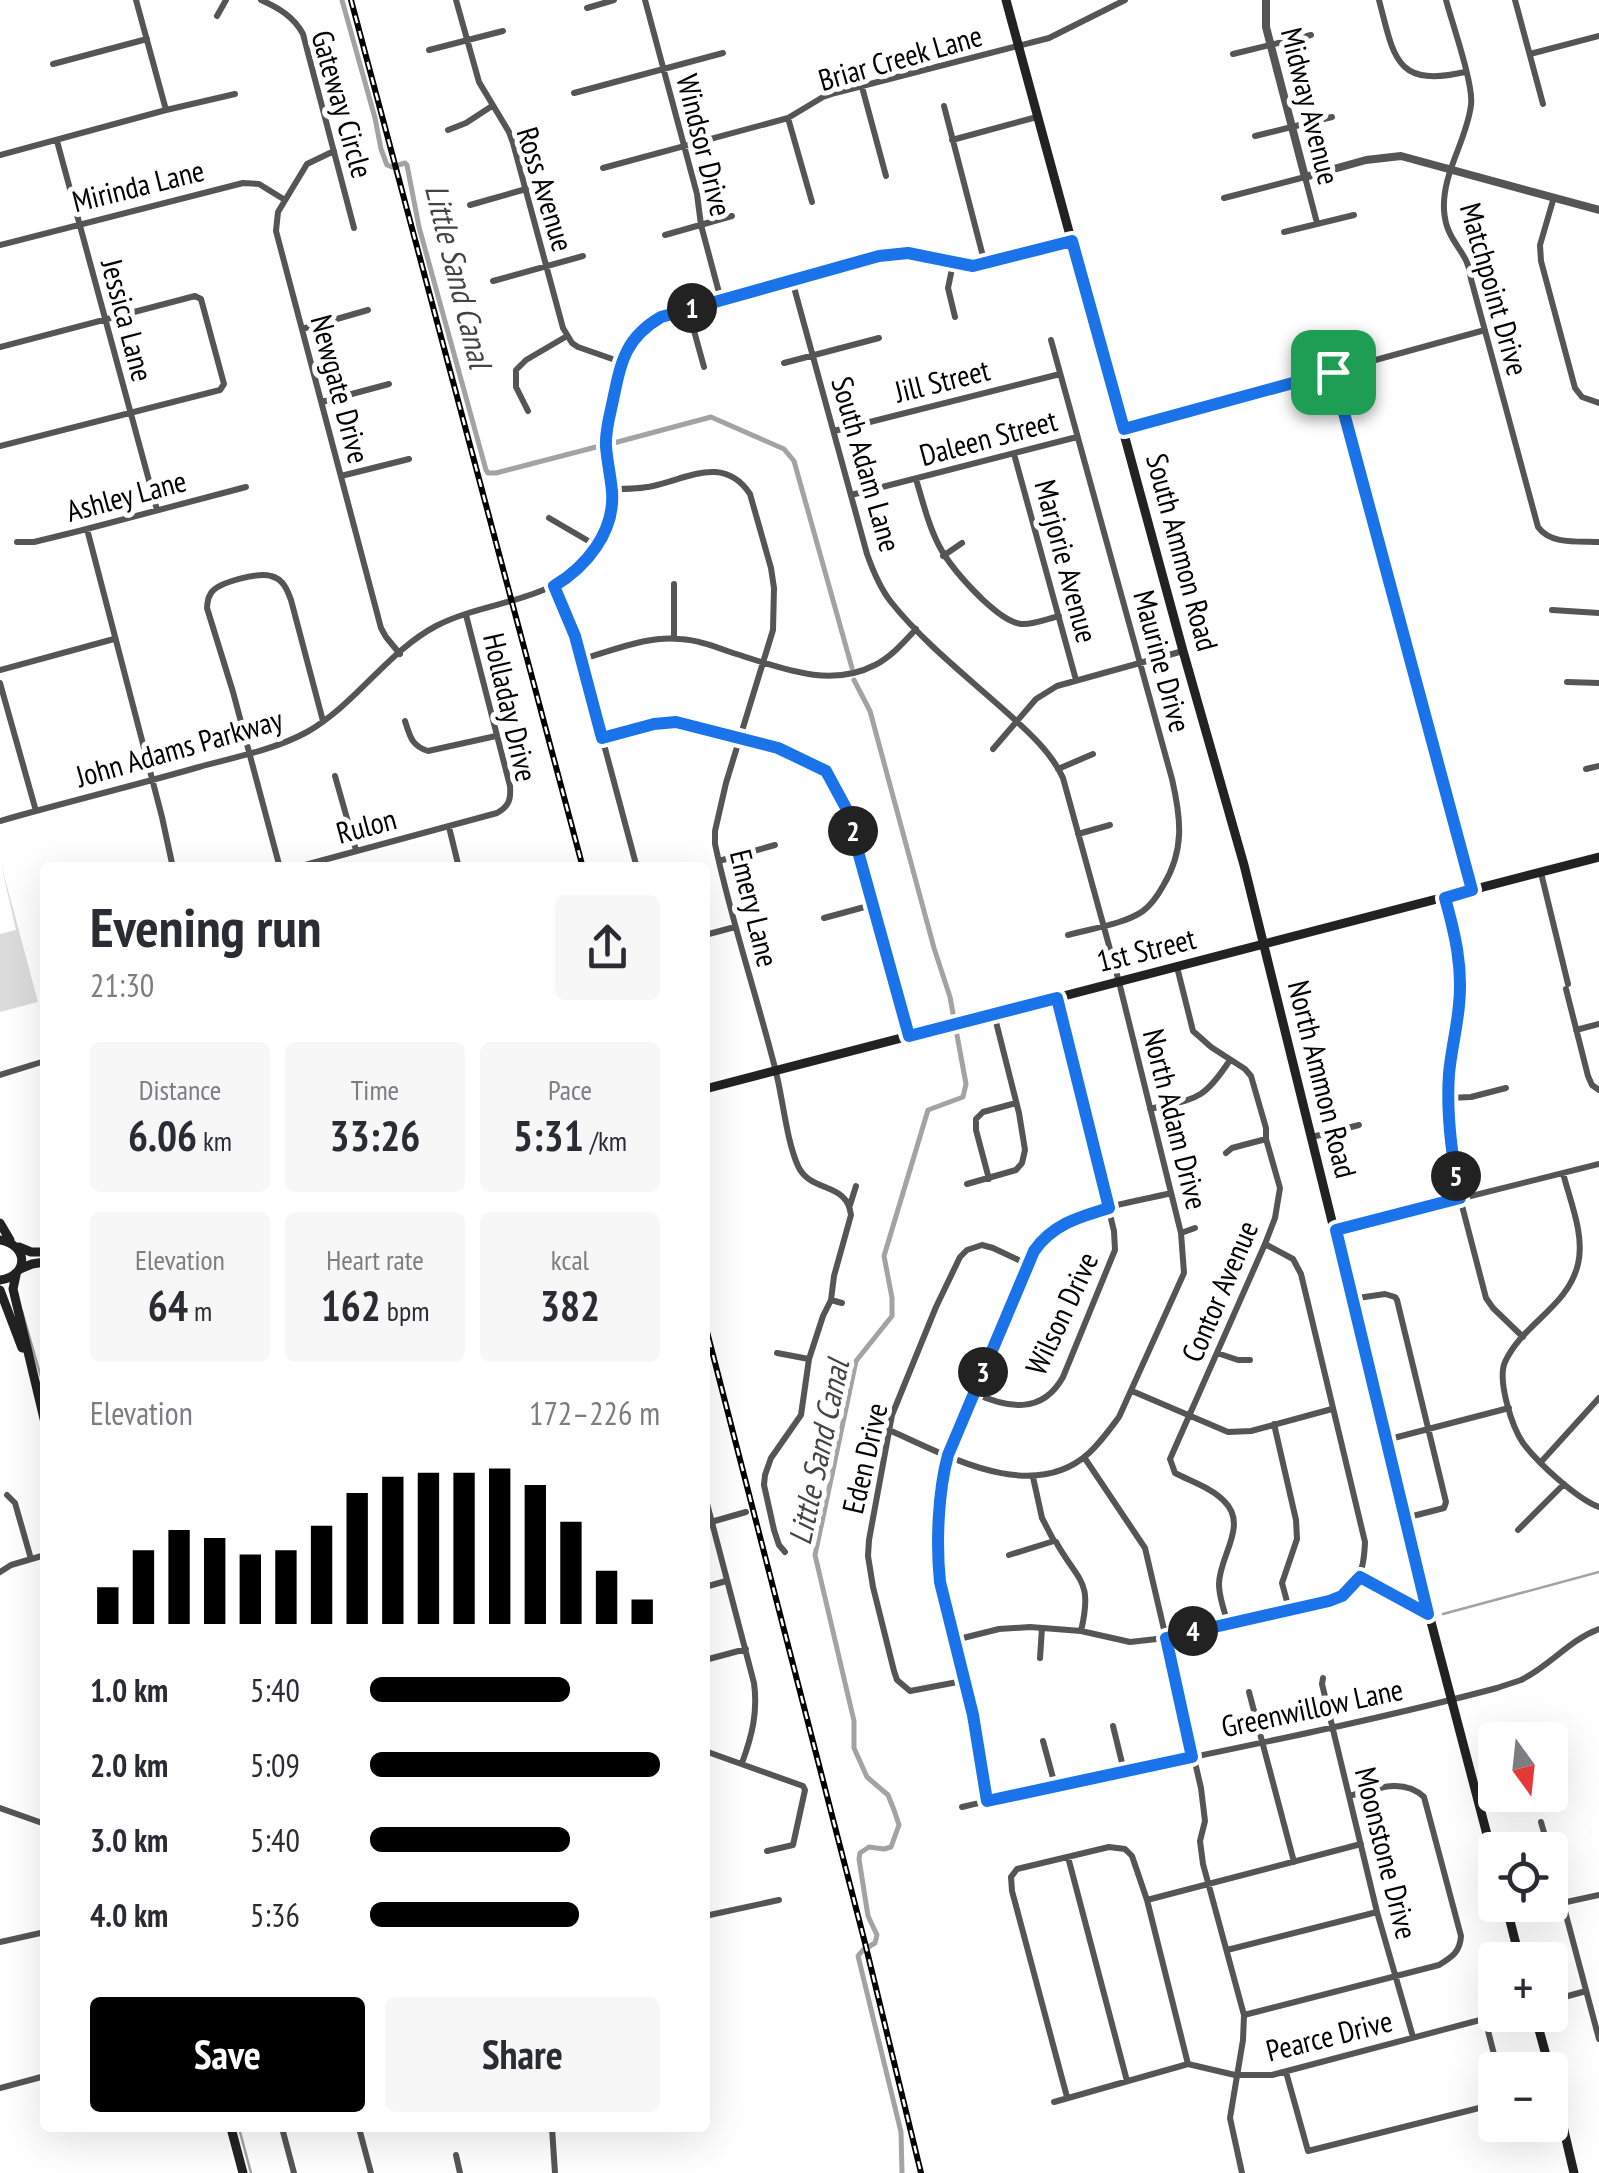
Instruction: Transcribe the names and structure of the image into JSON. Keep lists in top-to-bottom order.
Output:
{
  "streets": {
    "main road": ["South Ammon Road", "1st Street", "North Ammon Road"],
    "street": [
      "Briar Creek Lane",
      "Gateway Circle",
      "Midway Avenue",
      "Windsor Drive",
      "Mirinda Lane",
      "Ross Avenue",
      "Matchpoint Drive",
      "Jessica Lane",
      "Jill Street",
      "Newgate Drive",
      "Daleen Street",
      "South Adam Lane",
      "Ashley Lane",
      "Marjorie Avenue",
      "Maurine Drive",
      "Holladay Drive",
      "John Adams Parkway",
      "Rulon",
      "Emery Lane",
      "North Adam Drive",
      "Contor Avenue",
      "Wilson Drive",
      "Eden Drive",
      "Greenwillow Lane",
      "Moonstone Drive",
      "Pearce Drive"
    ]
  },
  "crossings": [
    ["Briar Creek Lane", "Windsor Drive"],
    ["Briar Creek Lane", "South Ammon Road"],
    ["Gateway Circle", "Newgate Drive"],
    ["Windsor Drive", "John Adams Parkway"],
    ["Mirinda Lane", "Jessica Lane"],
    ["Mirinda Lane", "Newgate Drive"],
    ["Jessica Lane", "Ashley Lane"],
    ["Jill Street", "South Adam Lane"],
    ["Jill Street", "Maurine Drive"],
    ["Newgate Drive", "John Adams Parkway"],
    ["Daleen Street", "South Adam Lane"],
    ["Daleen Street", "Marjorie Avenue"],
    ["Daleen Street", "Maurine Drive"],
    ["South Adam Lane", "Maurine Drive"],
    ["South Adam Lane", "John Adams Parkway"],
    ["South Adam Lane", "1st Street"],
    ["South Adam Lane", "North Adam Drive"],
    ["South Ammon Road", "John Adams Parkway"],
    ["South Ammon Road", "1st Street"],
    ["South Ammon Road", "North Ammon Road"],
    ["Holladay Drive", "John Adams Parkway"],
    ["Holladay Drive", "Rulon"],
    ["John Adams Parkway", "Emery Lane"],
    ["Emery Lane", "1st Street"],
    ["1st Street", "North Ammon Road"],
    ["1st Street", "North Adam Drive"],
    ["1st Street", "Contor Avenue"],
    ["1st Street", "Wilson Drive"],
    ["North Ammon Road", "Greenwillow Lane"],
    ["Greenwillow Lane", "Moonstone Drive"],
    ["Moonstone Drive", "Pearce Drive"]
  ],
  "water": ["Little Sand Canal"],
  "north": "bottom",
  "page": {
    "pins": [
      "1",
      "2",
      "5",
      "3",
      "4"
    ],
    "heading": ["Evening run", "21:30"],
    "stats": [
      ["Distance", "6.06 km"],
      ["Time", "33:26"],
      ["Pace", "5:31 /km"],
      ["Elevation", "64 m"],
      ["Heart rate", "162 bpm"],
      ["kcal", "382"]
    ],
    "chart": ["Elevation", "172–226 m"],
    "list": [
      {
        "name": "1.0 km",
        "note": "5:40"
      },
      {
        "name": "2.0 km",
        "note": "5:09"
      },
      {
        "name": "3.0 km",
        "note": "5:40"
      },
      {
        "name": "4.0 km",
        "note": "5:36"
      }
    ],
    "map_buttons": ["+", "−"],
    "buttons": ["Save", "Share"]
  }
}
